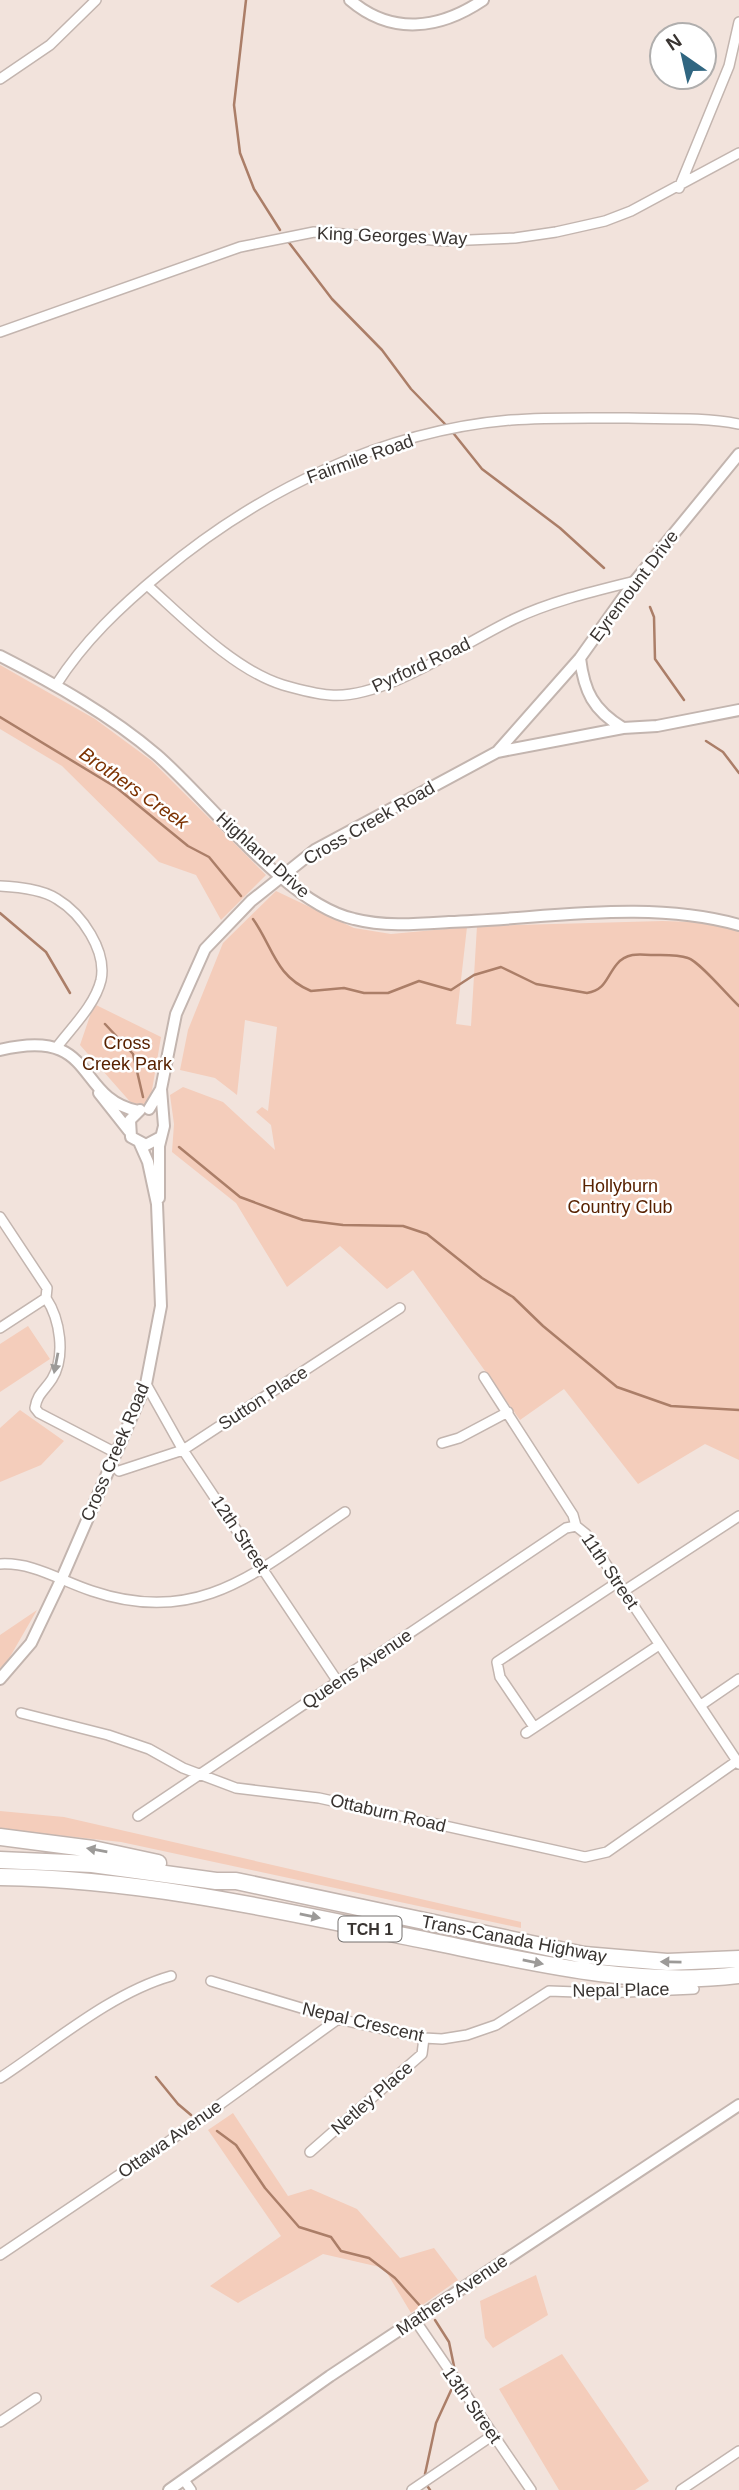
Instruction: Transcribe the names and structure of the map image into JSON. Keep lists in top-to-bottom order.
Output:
{
  "streets": {
    "highway": ["TCH 1", "Trans-Canada Highway"],
    "street": [
      "King Georges Way",
      "Fairmile Road",
      "Eyremount Drive",
      "Pyrford Road",
      "Cross Creek Road",
      "Highland Drive",
      "Sutton Place",
      "12th Street",
      "11th Street",
      "Queens Avenue",
      "Ottaburn Road",
      "Nepal Place",
      "Nepal Crescent",
      "Netley Place",
      "Ottawa Avenue",
      "Mathers Avenue",
      "13th Street"
    ]
  },
  "crossings": [
    ["Fairmile Road", "Pyrford Road"],
    ["Fairmile Road", "Highland Drive"],
    ["Eyremount Drive", "Pyrford Road"],
    ["Eyremount Drive", "Cross Creek Road"],
    ["Cross Creek Road", "Highland Drive"],
    ["Cross Creek Road", "12th Street"],
    ["Sutton Place", "12th Street"],
    ["12th Street", "Queens Avenue"],
    ["11th Street", "Queens Avenue"],
    ["11th Street", "Ottaburn Road"],
    ["Queens Avenue", "Ottaburn Road"],
    ["Nepal Place", "Nepal Crescent"],
    ["Nepal Crescent", "Netley Place"],
    ["Nepal Crescent", "Ottawa Avenue"],
    ["Mathers Avenue", "13th Street"]
  ],
  "water": ["Brothers Creek"],
  "parks": ["Cross Creek Park", "Hollyburn Country Club"],
  "north": "top left"
}
